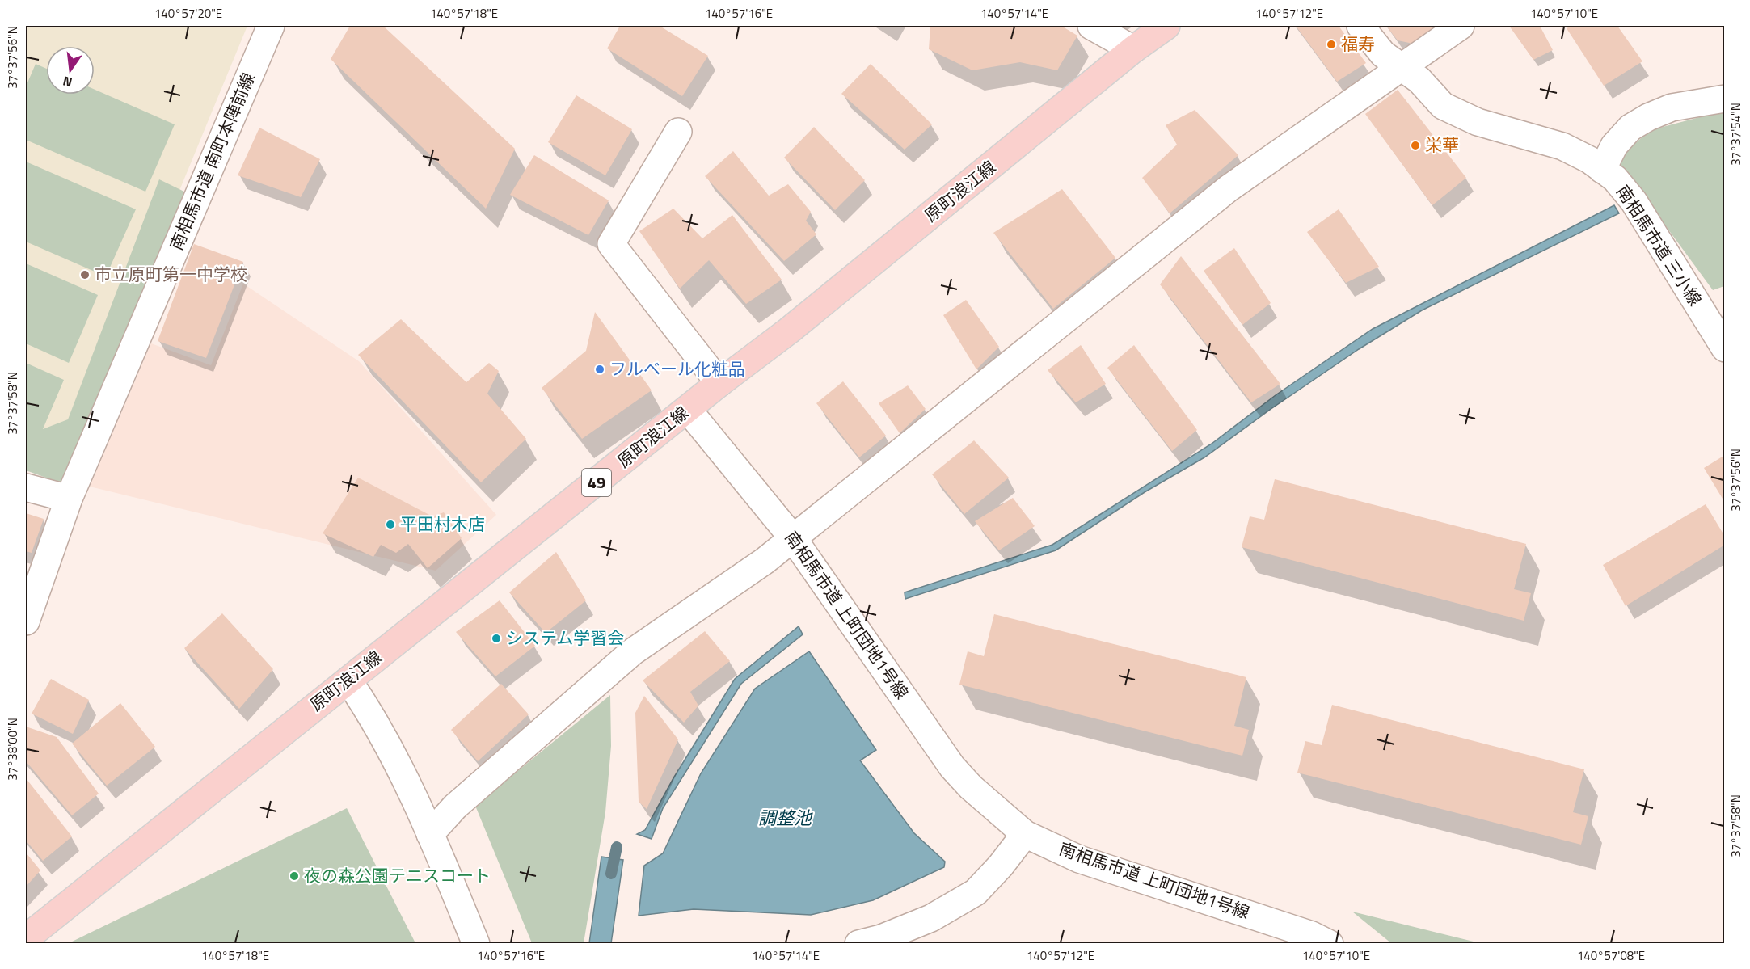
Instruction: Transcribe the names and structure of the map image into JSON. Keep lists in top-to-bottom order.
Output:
{
  "streets": {
    "main road": ["原町浪江線", "49"],
    "street": ["南相馬市道 南町本陣前線", "南相馬市道 三小線", "南相馬市道 上町団地1号線"]
  },
  "crossings": [
    ["原町浪江線", "南相馬市道 上町団地1号線"]
  ],
  "water": ["調整池"],
  "places": [
    "福寿",
    "栄華",
    "市立原町第一中学校",
    "フルベール化粧品",
    "平田村木店",
    "システム学習会",
    "夜の森公園テニスコート"
  ],
  "north": "bottom",
  "coordinates": [
    "140°57'20\"E",
    "140°57'18\"E",
    "140°57'16\"E",
    "140°57'14\"E",
    "140°57'12\"E",
    "140°57'10\"E",
    "37°37'56\"N",
    "37°37'54\"N",
    "37°37'58\"N",
    "37°38'00\"N",
    "140°57'08\"E"
  ]
}
